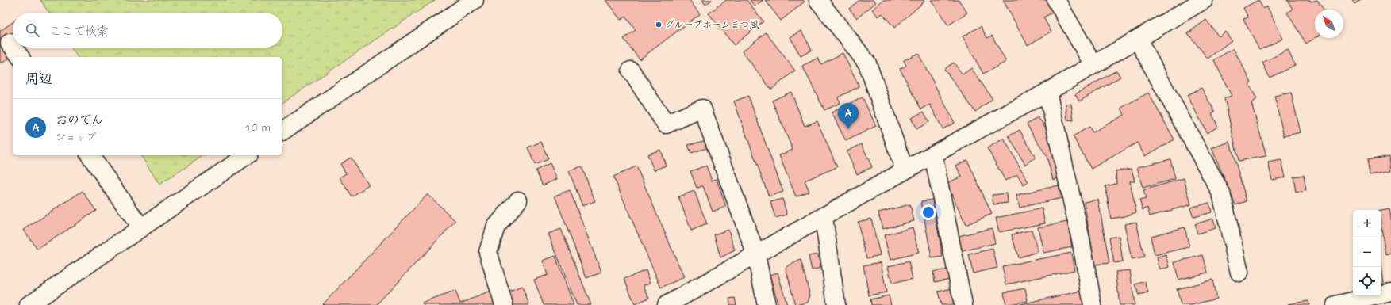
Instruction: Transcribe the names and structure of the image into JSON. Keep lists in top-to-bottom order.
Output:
{
  "places": ["グループホームまつ風"],
  "north": "top left",
  "page": {
    "search": "ここで検索",
    "heading": "周辺",
    "list": [
      {
        "mark": "A",
        "name": "おのでん",
        "note": "ショップ",
        "value": "40 m"
      }
    ],
    "pins": "A",
    "map_buttons": ["+", "−"]
  }
}
